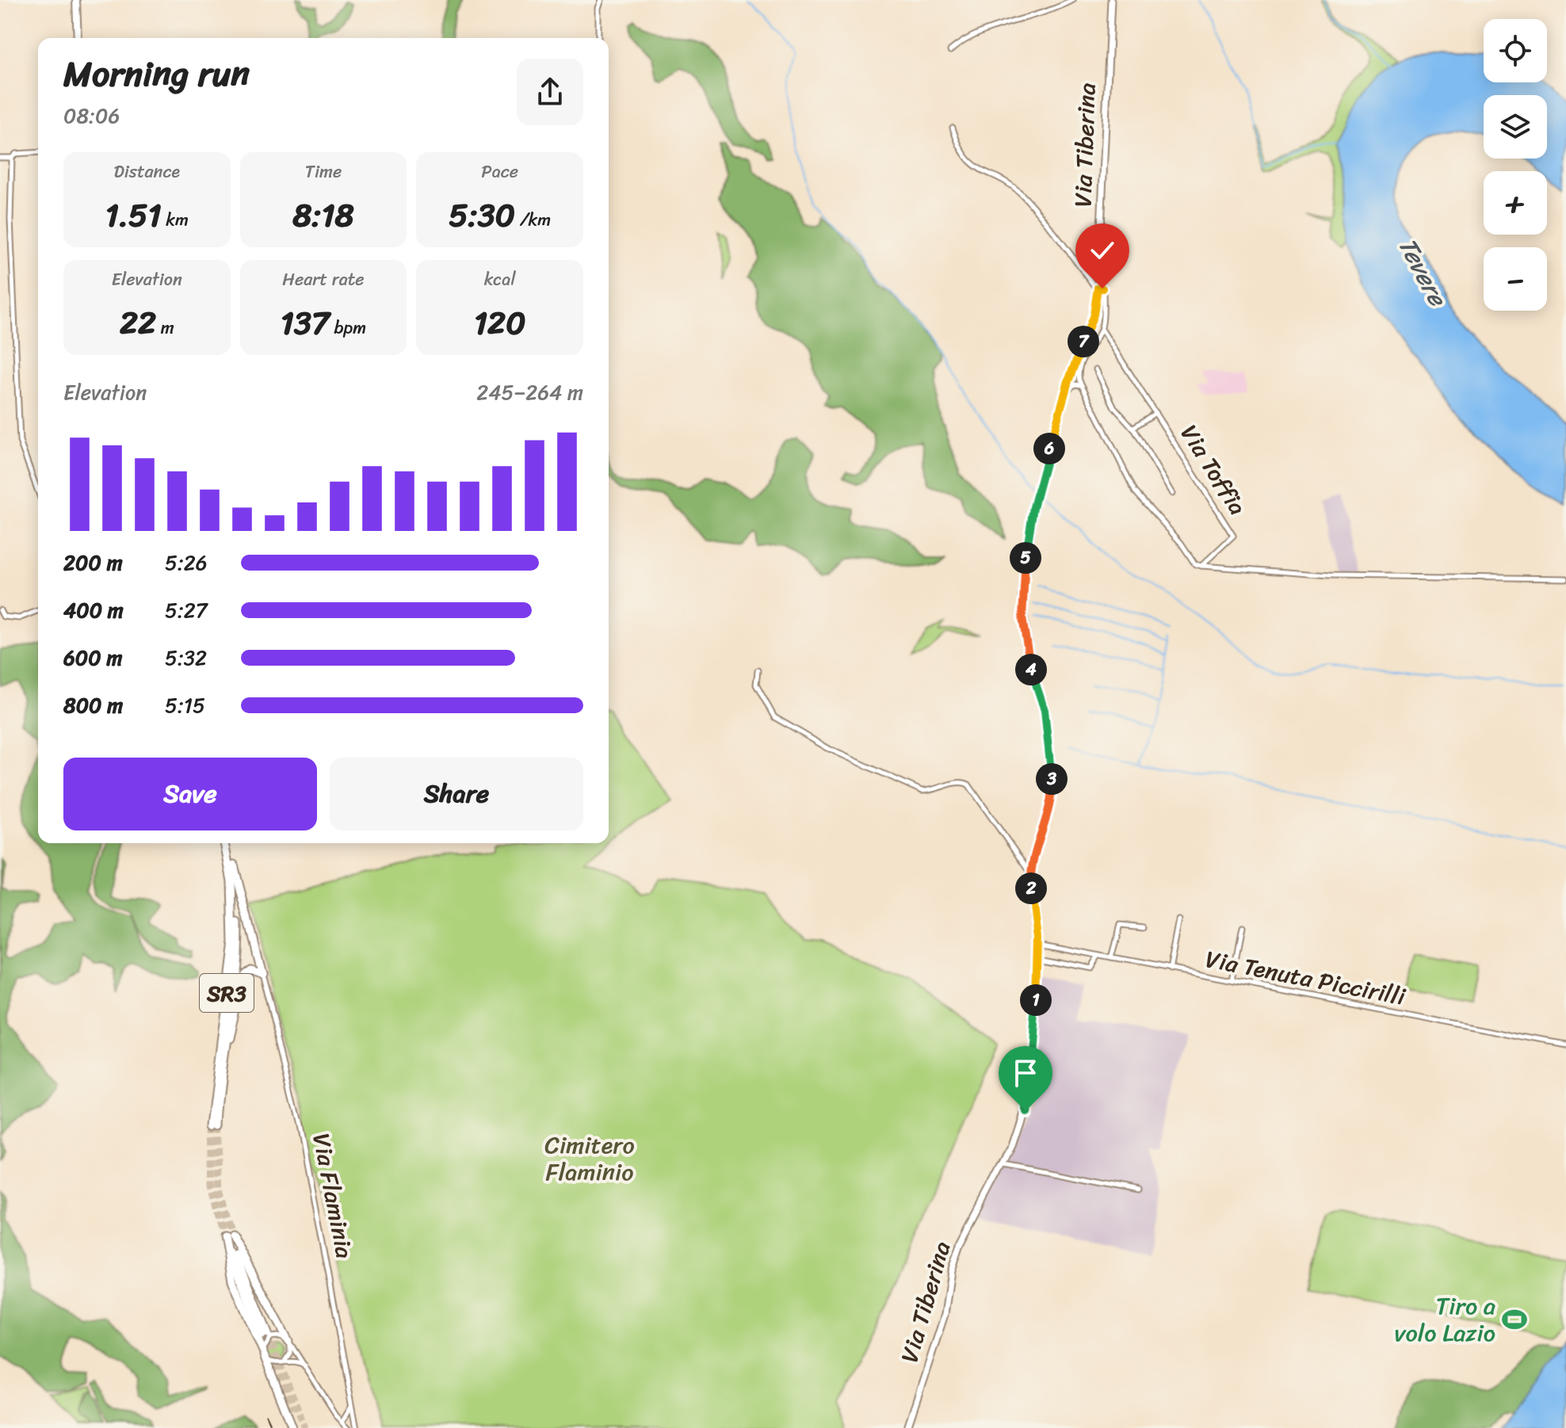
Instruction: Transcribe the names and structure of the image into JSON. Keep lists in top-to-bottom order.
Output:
{
  "streets": {
    "highway": ["SR3"],
    "main road": ["Via Tiberina"],
    "street": ["Via Toffia", "Via Tenuta Piccirilli", "Via Flaminia"]
  },
  "crossings": [
    ["Via Tiberina", "Via Tenuta Piccirilli"]
  ],
  "water": ["Tevere"],
  "parks": ["Cimitero Flaminio"],
  "places": {
    "sports": ["Tiro a volo Lazio"]
  },
  "page": {
    "map_buttons": ["+", "−"],
    "heading": ["Morning run", "08:06"],
    "stats": [
      ["Distance", "1.51 km"],
      ["Time", "8:18"],
      ["Pace", "5:30 /km"],
      ["Elevation", "22 m"],
      ["Heart rate", "137 bpm"],
      ["kcal", "120"]
    ],
    "pins": [
      "7",
      "6",
      "5",
      "4",
      "3",
      "2",
      "1"
    ],
    "chart": ["Elevation", "245–264 m"],
    "list": [
      {
        "name": "200 m",
        "note": "5:26"
      },
      {
        "name": "400 m",
        "note": "5:27"
      },
      {
        "name": "600 m",
        "note": "5:32"
      },
      {
        "name": "800 m",
        "note": "5:15"
      }
    ],
    "buttons": ["Save", "Share"]
  }
}
